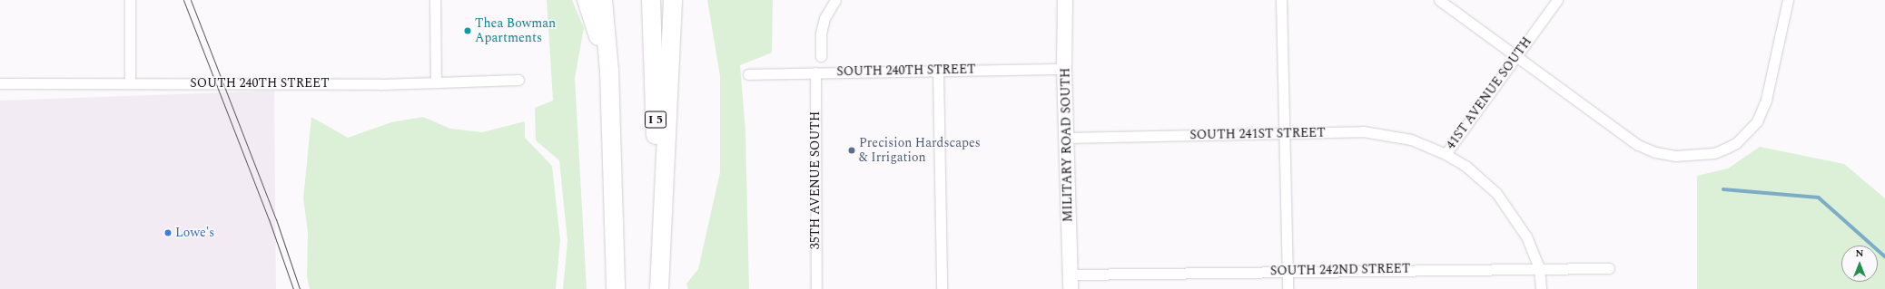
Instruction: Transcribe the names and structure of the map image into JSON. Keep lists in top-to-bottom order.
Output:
{
  "streets": {
    "highway": ["I 5"],
    "main road": ["MILITARY ROAD SOUTH"],
    "street": [
      "SOUTH 240TH STREET",
      "41ST AVENUE SOUTH",
      "SOUTH 241ST STREET",
      "35TH AVENUE SOUTH",
      "SOUTH 242ND STREET"
    ]
  },
  "crossings": [
    ["SOUTH 240TH STREET", "MILITARY ROAD SOUTH"],
    ["SOUTH 240TH STREET", "35TH AVENUE SOUTH"],
    ["41ST AVENUE SOUTH", "SOUTH 241ST STREET"],
    ["41ST AVENUE SOUTH", "SOUTH 242ND STREET"],
    ["SOUTH 241ST STREET", "MILITARY ROAD SOUTH"],
    ["MILITARY ROAD SOUTH", "SOUTH 242ND STREET"]
  ],
  "places": ["Thea Bowman Apartments", "Precision Hardscapes & Irrigation", "Lowe's"],
  "north": "top"
}
